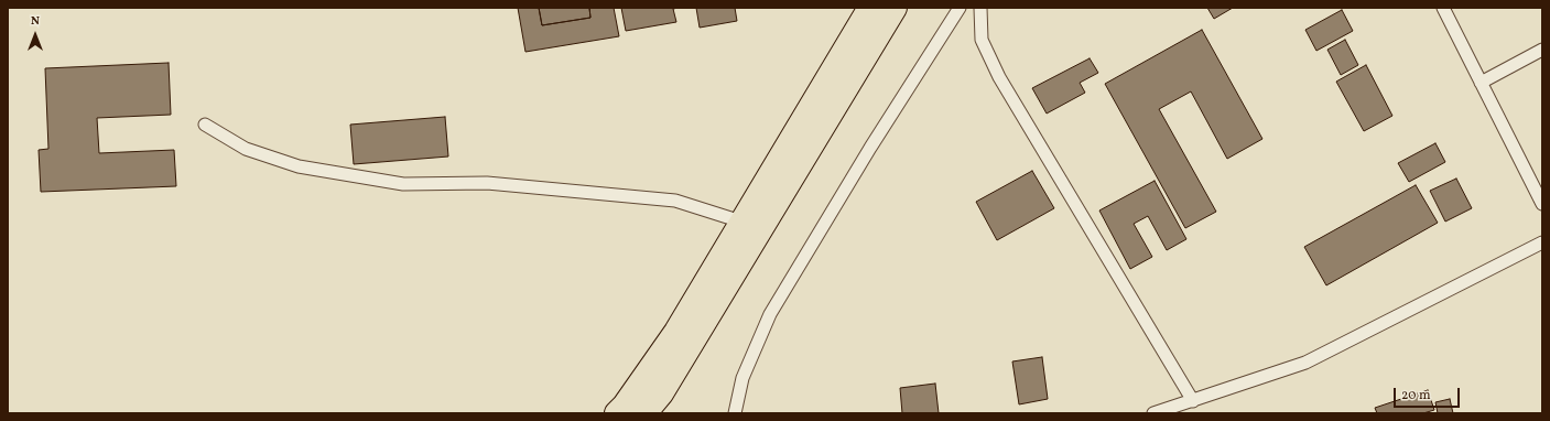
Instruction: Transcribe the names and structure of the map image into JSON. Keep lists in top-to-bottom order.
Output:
{
  "scale_bar": "20 m",
  "north": "top"
}
